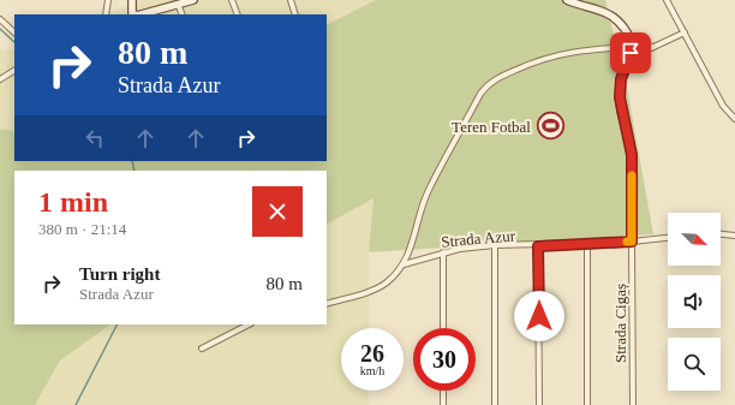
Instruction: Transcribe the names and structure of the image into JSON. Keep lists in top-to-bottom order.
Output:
{
  "streets": {
    "street": ["Strada Azur", "Strada Cigaș"]
  },
  "crossings": [
    ["Strada Azur", "Strada Cigaș"]
  ],
  "places": {
    "sports": ["Teren Fotbal"]
  },
  "north": "bottom right",
  "page": {
    "turn": ["80 m", "Strada Azur"],
    "heading": ["1 min", "380 m · 21:14"],
    "list": [
      {
        "name": "Turn right",
        "note": "Strada Azur",
        "value": "80 m"
      }
    ],
    "speed": "26 km/h",
    "limit": "30"
  }
}
